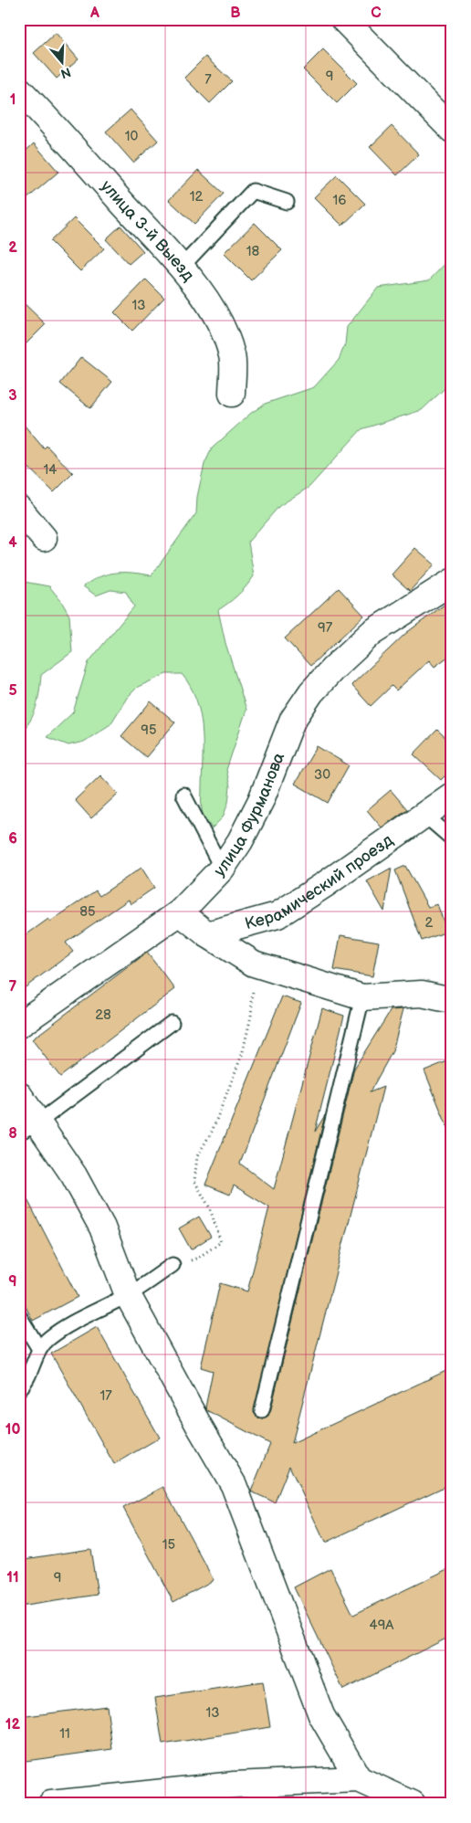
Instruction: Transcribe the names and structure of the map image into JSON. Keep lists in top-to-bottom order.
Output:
{
  "streets": {
    "street": ["улица 3-й Выезд", "улица Фурманова", "Керамический проезд"]
  },
  "house_numbers": [
    "9",
    "7",
    "10",
    "12",
    "16",
    "18",
    "13",
    "14",
    "97",
    "95",
    "30",
    "85",
    "2",
    "28",
    "17",
    "15",
    "9",
    "49А",
    "13",
    "11"
  ],
  "north": "bottom",
  "grid": {
    "columns": ["A", "B", "C"],
    "rows": [
      "1",
      "2",
      "3",
      "4",
      "5",
      "6",
      "7",
      "8",
      "9",
      "10",
      "11",
      "12"
    ]
  }
}
